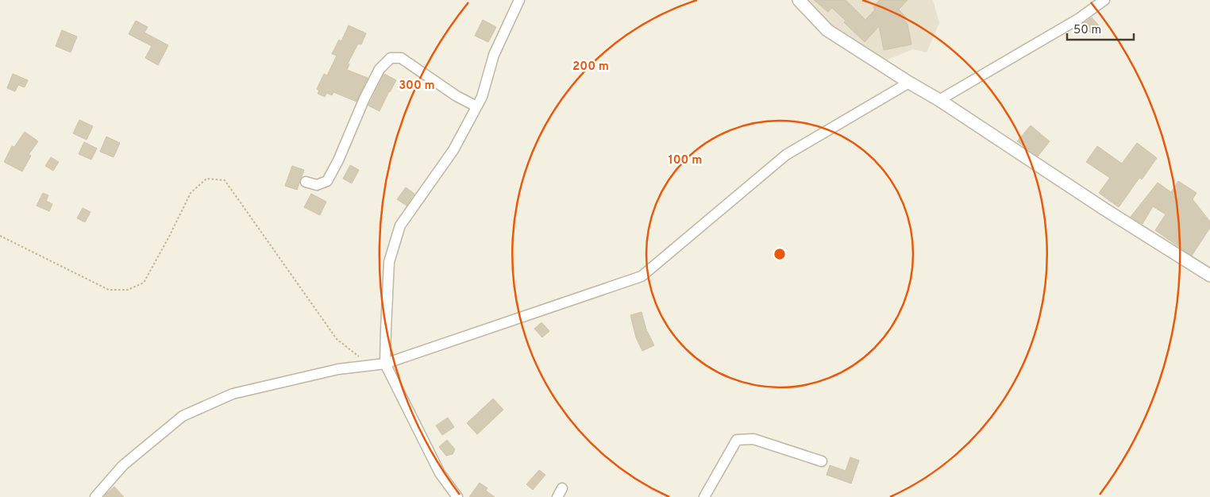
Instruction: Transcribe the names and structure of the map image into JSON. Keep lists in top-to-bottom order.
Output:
{
  "scale_bar": "50 m",
  "rings": ["200 m", "300 m", "100 m"]
}
